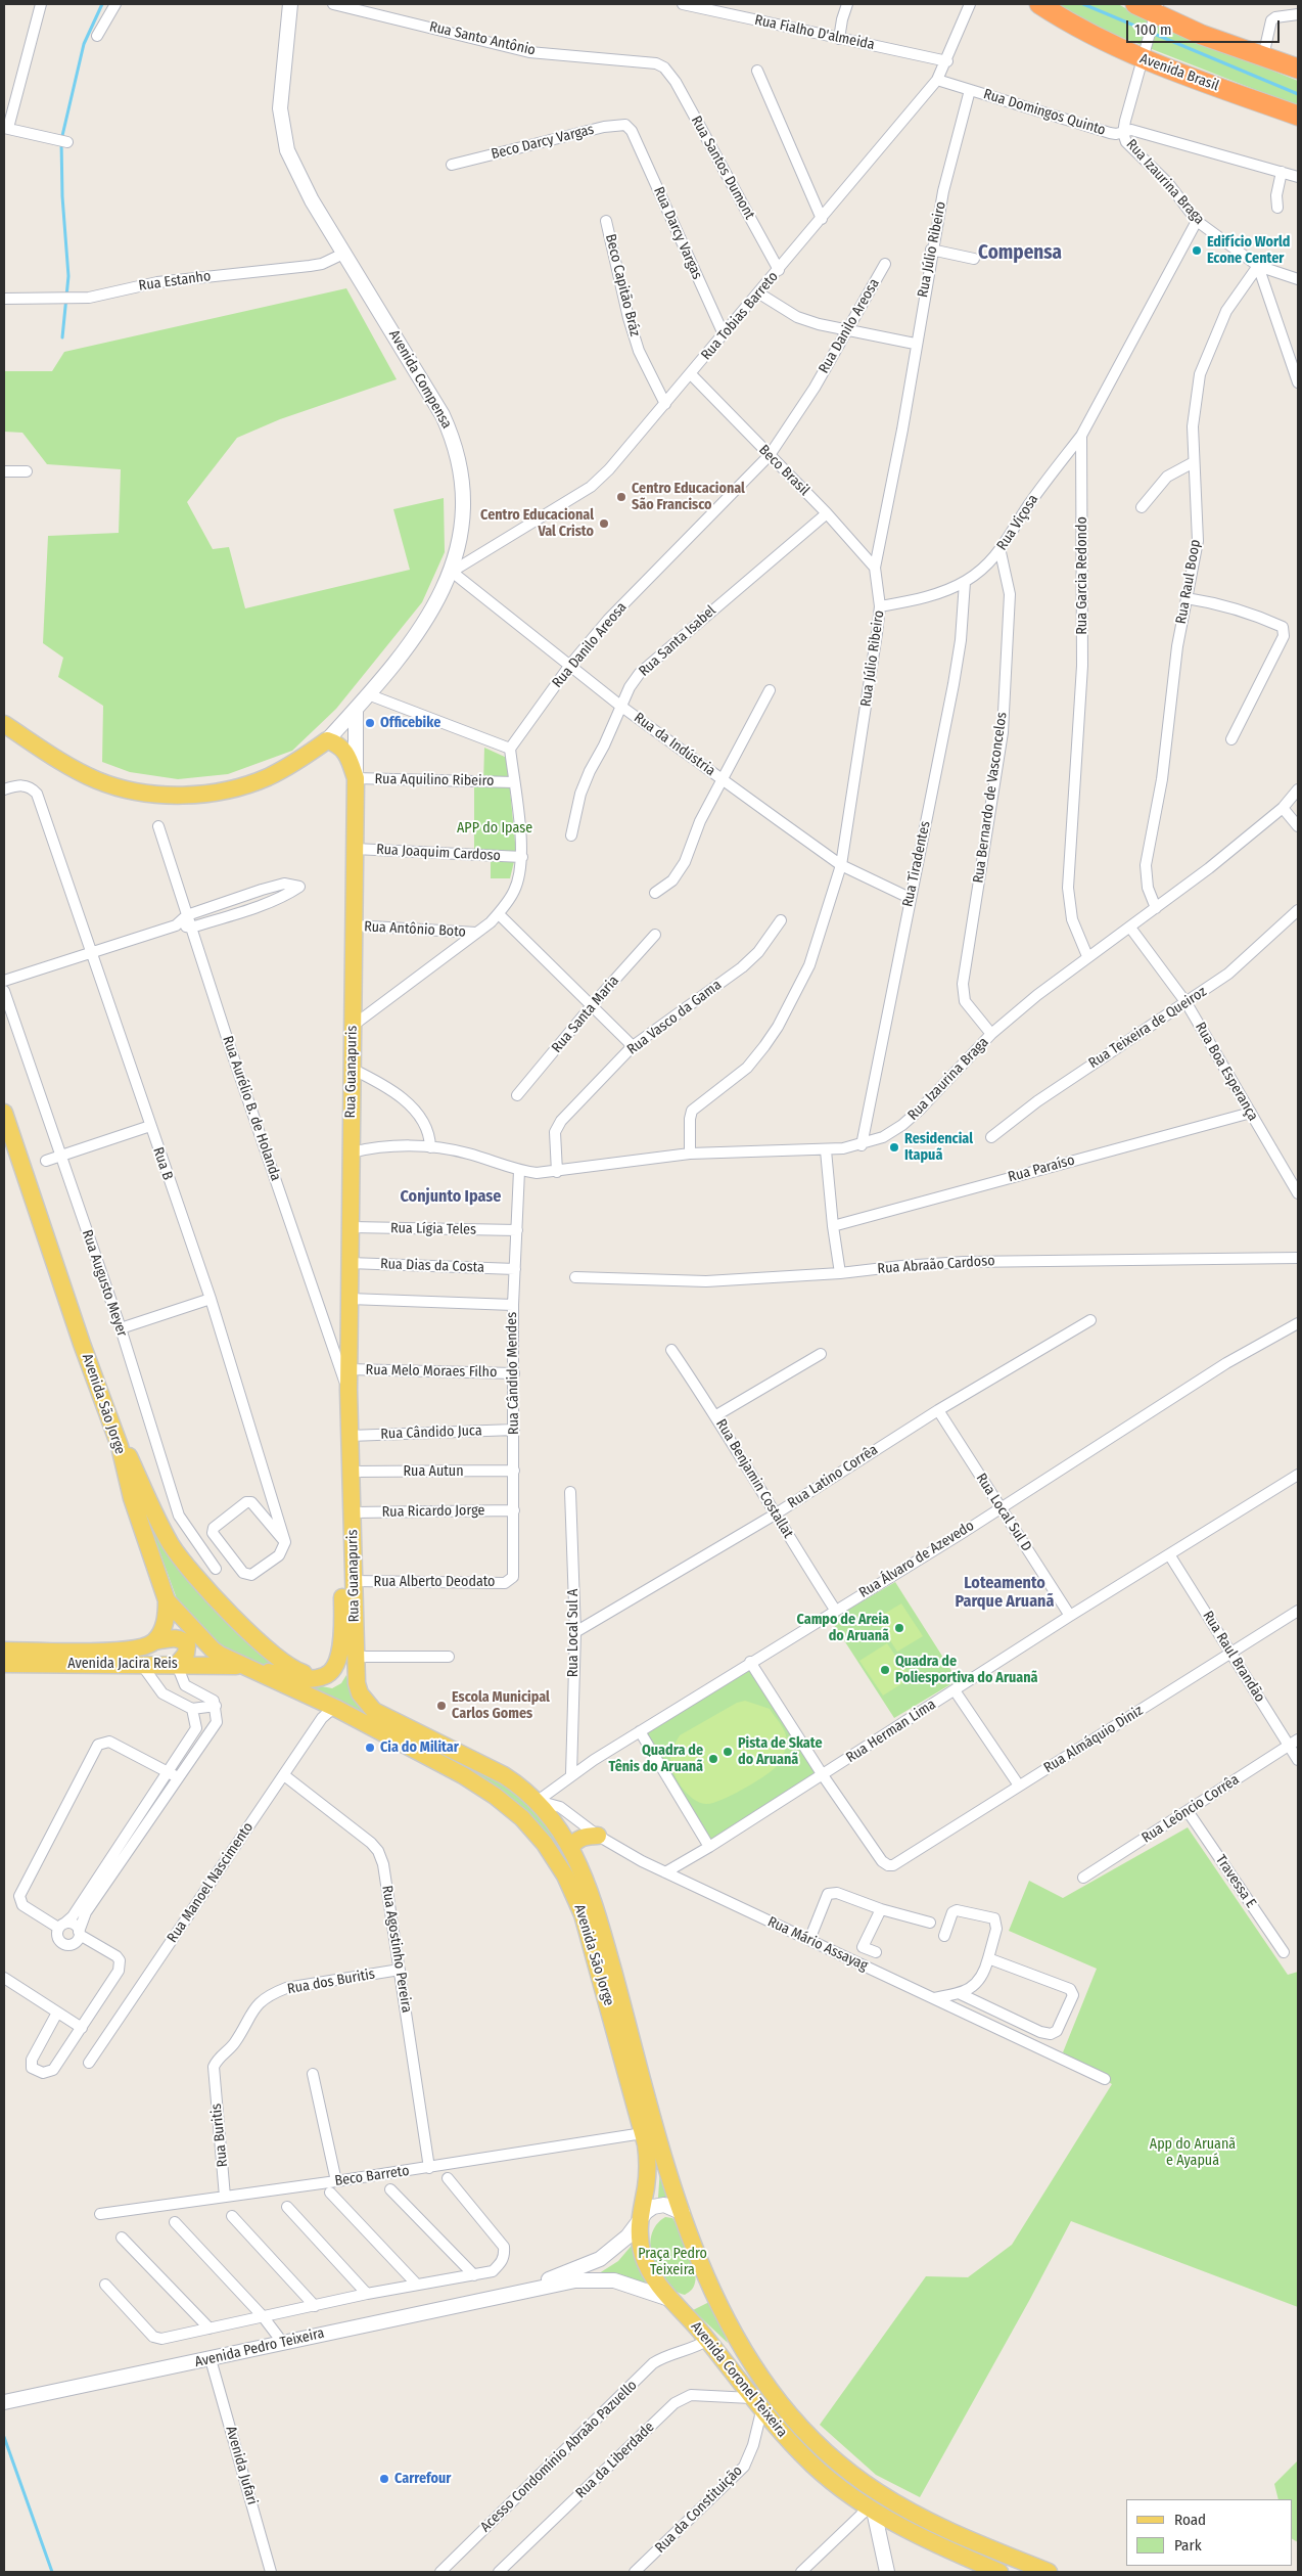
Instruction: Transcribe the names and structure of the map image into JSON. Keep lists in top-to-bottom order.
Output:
{
  "streets": {
    "highway": ["Avenida Brasil"],
    "main road": [
      "Avenida Compensa",
      "Rua Guanapuris",
      "Avenida São Jorge",
      "Avenida Jacira Reis",
      "Avenida Coronel Teixeira"
    ],
    "street": [
      "Rua Fialho D'almeida",
      "Rua Santo Antônio",
      "Rua Domingos Quinto",
      "Beco Darcy Vargas",
      "Rua Santos Dumont",
      "Rua Izaurina Braga",
      "Rua Darcy Vargas",
      "Rua Júlio Ribeiro",
      "Rua Estanho",
      "Beco Capitão Bráz",
      "Rua Tobias Barreto",
      "Rua Danilo Areosa",
      "Beco Brasil",
      "Rua Viçosa",
      "Rua Garcia Redondo",
      "Rua Raul Boop",
      "Rua Santa Isabel",
      "Rua da Indústria",
      "Rua Aquilino Ribeiro",
      "Rua Bernardo de Vasconcelos",
      "Rua Joaquim Cardoso",
      "Rua Tiradentes",
      "Rua Antônio Boto",
      "Rua Santa Maria",
      "Rua Vasco da Gama",
      "Rua Teixeira de Queiroz",
      "Rua Boa Esperança",
      "Rua Aurélio B. de Holanda",
      "Rua B",
      "Rua Paraíso",
      "Rua Lígia Teles",
      "Rua Abraão Cardoso",
      "Rua Dias da Costa",
      "Rua Augusto Meyer",
      "Rua Melo Moraes Filho",
      "Rua Cândido Mendes",
      "Rua Cândido Juca",
      "Rua Autun",
      "Rua Latino Corrêa",
      "Rua Benjamin Costallat",
      "Rua Ricardo Jorge",
      "Rua Local Sul D",
      "Rua Álvaro de Azevedo",
      "Rua Alberto Deodato",
      "Rua Local Sul A",
      "Rua Raul Brandão",
      "Rua Herman Lima",
      "Rua Almáquio Diniz",
      "Rua Leôncio Corrêa",
      "Travessa E",
      "Rua Manoel Nascimento",
      "Rua Mário Assayag",
      "Rua Agostinho Pereira",
      "Rua dos Buritis",
      "Rua Buritis",
      "Beco Barreto",
      "Avenida Pedro Teixeira",
      "Acesso Condomínio Abraão Pazuello",
      "Rua da Liberdade",
      "Avenida Jufari",
      "Rua da Constituição"
    ]
  },
  "crossings": [
    ["Rua Fialho D'almeida", "Rua Tobias Barreto"],
    ["Rua Santo Antônio", "Rua Santos Dumont"],
    ["Avenida Brasil", "Rua Izaurina Braga"],
    ["Rua Domingos Quinto", "Rua Izaurina Braga"],
    ["Rua Domingos Quinto", "Rua Júlio Ribeiro"],
    ["Rua Domingos Quinto", "Rua Tobias Barreto"],
    ["Beco Darcy Vargas", "Rua Darcy Vargas"],
    ["Rua Santos Dumont", "Rua Tobias Barreto"],
    ["Rua Izaurina Braga", "Rua Júlio Ribeiro"],
    ["Rua Izaurina Braga", "Rua Garcia Redondo"],
    ["Rua Izaurina Braga", "Rua Raul Boop"],
    ["Rua Izaurina Braga", "Rua Bernardo de Vasconcelos"],
    ["Rua Izaurina Braga", "Rua Tiradentes"],
    ["Rua Izaurina Braga", "Rua Vasco da Gama"],
    ["Rua Izaurina Braga", "Rua Guanapuris"],
    ["Rua Izaurina Braga", "Rua Boa Esperança"],
    ["Rua Izaurina Braga", "Rua Cândido Mendes"],
    ["Rua Darcy Vargas", "Rua Tobias Barreto"],
    ["Rua Júlio Ribeiro", "Beco Brasil"],
    ["Rua Júlio Ribeiro", "Rua Viçosa"],
    ["Rua Júlio Ribeiro", "Rua da Indústria"],
    ["Rua Estanho", "Avenida Compensa"],
    ["Beco Capitão Bráz", "Rua Tobias Barreto"],
    ["Rua Tobias Barreto", "Avenida Compensa"],
    ["Rua Tobias Barreto", "Beco Brasil"],
    ["Rua Tobias Barreto", "Rua da Indústria"],
    ["Rua Danilo Areosa", "Beco Brasil"],
    ["Rua Danilo Areosa", "Rua da Indústria"],
    ["Avenida Compensa", "Rua da Indústria"],
    ["Avenida Compensa", "Rua Guanapuris"],
    ["Beco Brasil", "Rua Santa Isabel"],
    ["Rua Viçosa", "Rua Garcia Redondo"],
    ["Rua Viçosa", "Rua Bernardo de Vasconcelos"],
    ["Rua Viçosa", "Rua Tiradentes"],
    ["Rua Santa Isabel", "Rua da Indústria"],
    ["Rua da Indústria", "Rua Tiradentes"],
    ["Rua Aquilino Ribeiro", "Rua Guanapuris"],
    ["Rua Joaquim Cardoso", "Rua Guanapuris"],
    ["Rua Antônio Boto", "Rua Guanapuris"],
    ["Rua Teixeira de Queiroz", "Rua Boa Esperança"],
    ["Rua Guanapuris", "Rua Aurélio B. de Holanda"],
    ["Rua Guanapuris", "Rua Lígia Teles"],
    ["Rua Guanapuris", "Rua Dias da Costa"],
    ["Rua Guanapuris", "Rua Melo Moraes Filho"],
    ["Rua Guanapuris", "Avenida São Jorge"],
    ["Rua Guanapuris", "Rua Cândido Juca"],
    ["Rua Guanapuris", "Rua Autun"],
    ["Rua Guanapuris", "Rua Ricardo Jorge"],
    ["Rua Guanapuris", "Rua Alberto Deodato"],
    ["Rua Boa Esperança", "Rua Paraíso"],
    ["Rua Lígia Teles", "Rua Cândido Mendes"],
    ["Rua Dias da Costa", "Rua Cândido Mendes"],
    ["Rua Melo Moraes Filho", "Rua Cândido Mendes"],
    ["Rua Cândido Mendes", "Rua Cândido Juca"],
    ["Rua Cândido Mendes", "Rua Autun"],
    ["Rua Cândido Mendes", "Rua Ricardo Jorge"],
    ["Rua Cândido Mendes", "Rua Alberto Deodato"],
    ["Avenida São Jorge", "Rua Álvaro de Azevedo"],
    ["Avenida São Jorge", "Avenida Jacira Reis"],
    ["Avenida São Jorge", "Rua Manoel Nascimento"],
    ["Avenida São Jorge", "Rua Mário Assayag"],
    ["Avenida São Jorge", "Beco Barreto"],
    ["Avenida São Jorge", "Avenida Pedro Teixeira"],
    ["Avenida São Jorge", "Avenida Coronel Teixeira"],
    ["Rua Latino Corrêa", "Rua Benjamin Costallat"],
    ["Rua Latino Corrêa", "Rua Local Sul D"],
    ["Rua Latino Corrêa", "Rua Local Sul A"],
    ["Rua Benjamin Costallat", "Rua Álvaro de Azevedo"],
    ["Rua Local Sul D", "Rua Álvaro de Azevedo"],
    ["Rua Local Sul D", "Rua Herman Lima"],
    ["Rua Álvaro de Azevedo", "Rua Local Sul A"],
    ["Rua Álvaro de Azevedo", "Rua Mário Assayag"],
    ["Rua Raul Brandão", "Rua Herman Lima"],
    ["Rua Raul Brandão", "Rua Almáquio Diniz"],
    ["Rua Raul Brandão", "Rua Leôncio Corrêa"],
    ["Rua Herman Lima", "Rua Almáquio Diniz"],
    ["Rua Herman Lima", "Rua Mário Assayag"],
    ["Rua Leôncio Corrêa", "Travessa E"],
    ["Rua Manoel Nascimento", "Rua Agostinho Pereira"],
    ["Rua Agostinho Pereira", "Rua dos Buritis"],
    ["Rua Agostinho Pereira", "Beco Barreto"],
    ["Rua dos Buritis", "Rua Buritis"],
    ["Rua Buritis", "Beco Barreto"],
    ["Avenida Pedro Teixeira", "Avenida Coronel Teixeira"],
    ["Avenida Pedro Teixeira", "Avenida Jufari"],
    ["Avenida Coronel Teixeira", "Acesso Condomínio Abraão Pazuello"],
    ["Avenida Coronel Teixeira", "Rua da Liberdade"],
    ["Avenida Coronel Teixeira", "Rua da Constituição"]
  ],
  "districts": ["Compensa", "Conjunto Ipase", "Loteamento Parque Aruanã"],
  "parks": ["APP do Ipase", "App do Aruanã e Ayapuá", "Praça Pedro Teixeira"],
  "places": [
    "Edifício World Econe Center",
    "Centro Educacional São Francisco",
    "Centro Educacional Val Cristo",
    "Officebike",
    "Residencial Itapuã",
    "Campo de Areia do Aruanã",
    "Quadra de Poliesportiva do Aruanã",
    "Escola Municipal Carlos Gomes",
    "Cia do Militar",
    "Pista de Skate do Aruanã",
    "Quadra de Tênis do Aruanã",
    "Carrefour"
  ],
  "legend": ["Road", "Park"],
  "scale_bar": "100 m"
}
